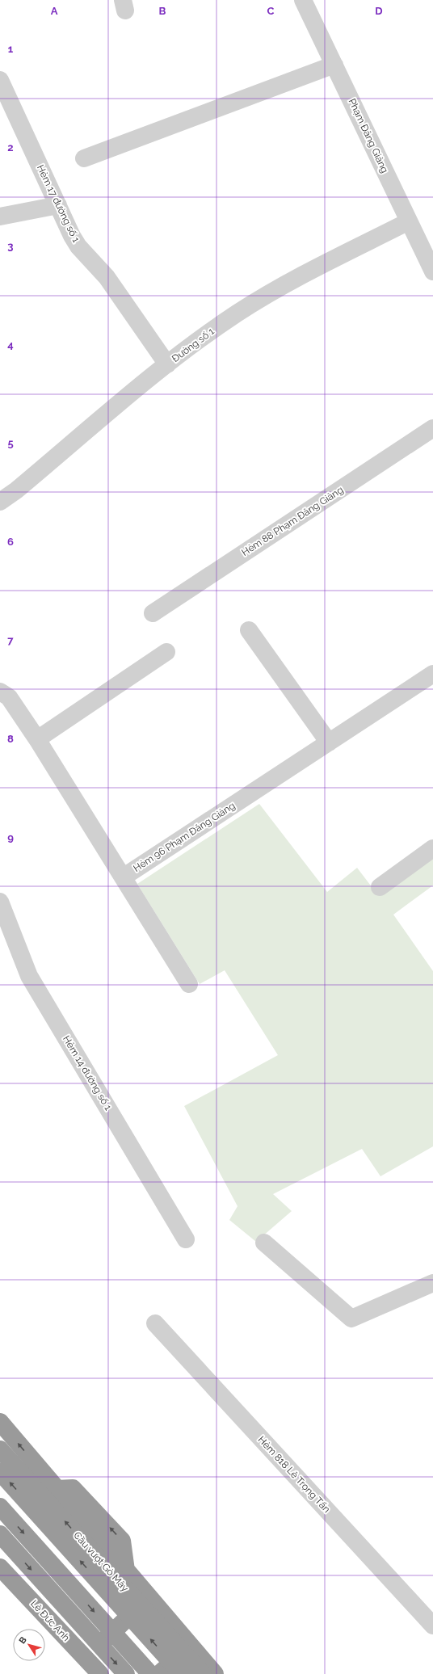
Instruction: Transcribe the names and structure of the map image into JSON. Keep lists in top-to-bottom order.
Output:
{
  "streets": {
    "highway": ["Cầu vượt Gò Mây", "Lê Đức Anh"],
    "street": [
      "Phạm Đăng Giảng",
      "Hẻm 17 đường số 1",
      "Đường số 1",
      "Hẻm 88 Phạm Đăng Giảng",
      "Hẻm 96 Phạm Đăng Giảng",
      "Hẻm 14 đường số 1",
      "Hẻm 818 Lê Trọng Tấn"
    ]
  },
  "crossings": [
    ["Phạm Đăng Giảng", "Đường số 1"],
    ["Hẻm 17 đường số 1", "Đường số 1"]
  ],
  "north": "top left",
  "grid": {
    "columns": [
      "A",
      "B",
      "C",
      "D"
    ],
    "rows": [
      "1",
      "2",
      "3",
      "4",
      "5",
      "6",
      "7",
      "8",
      "9"
    ]
  }
}
